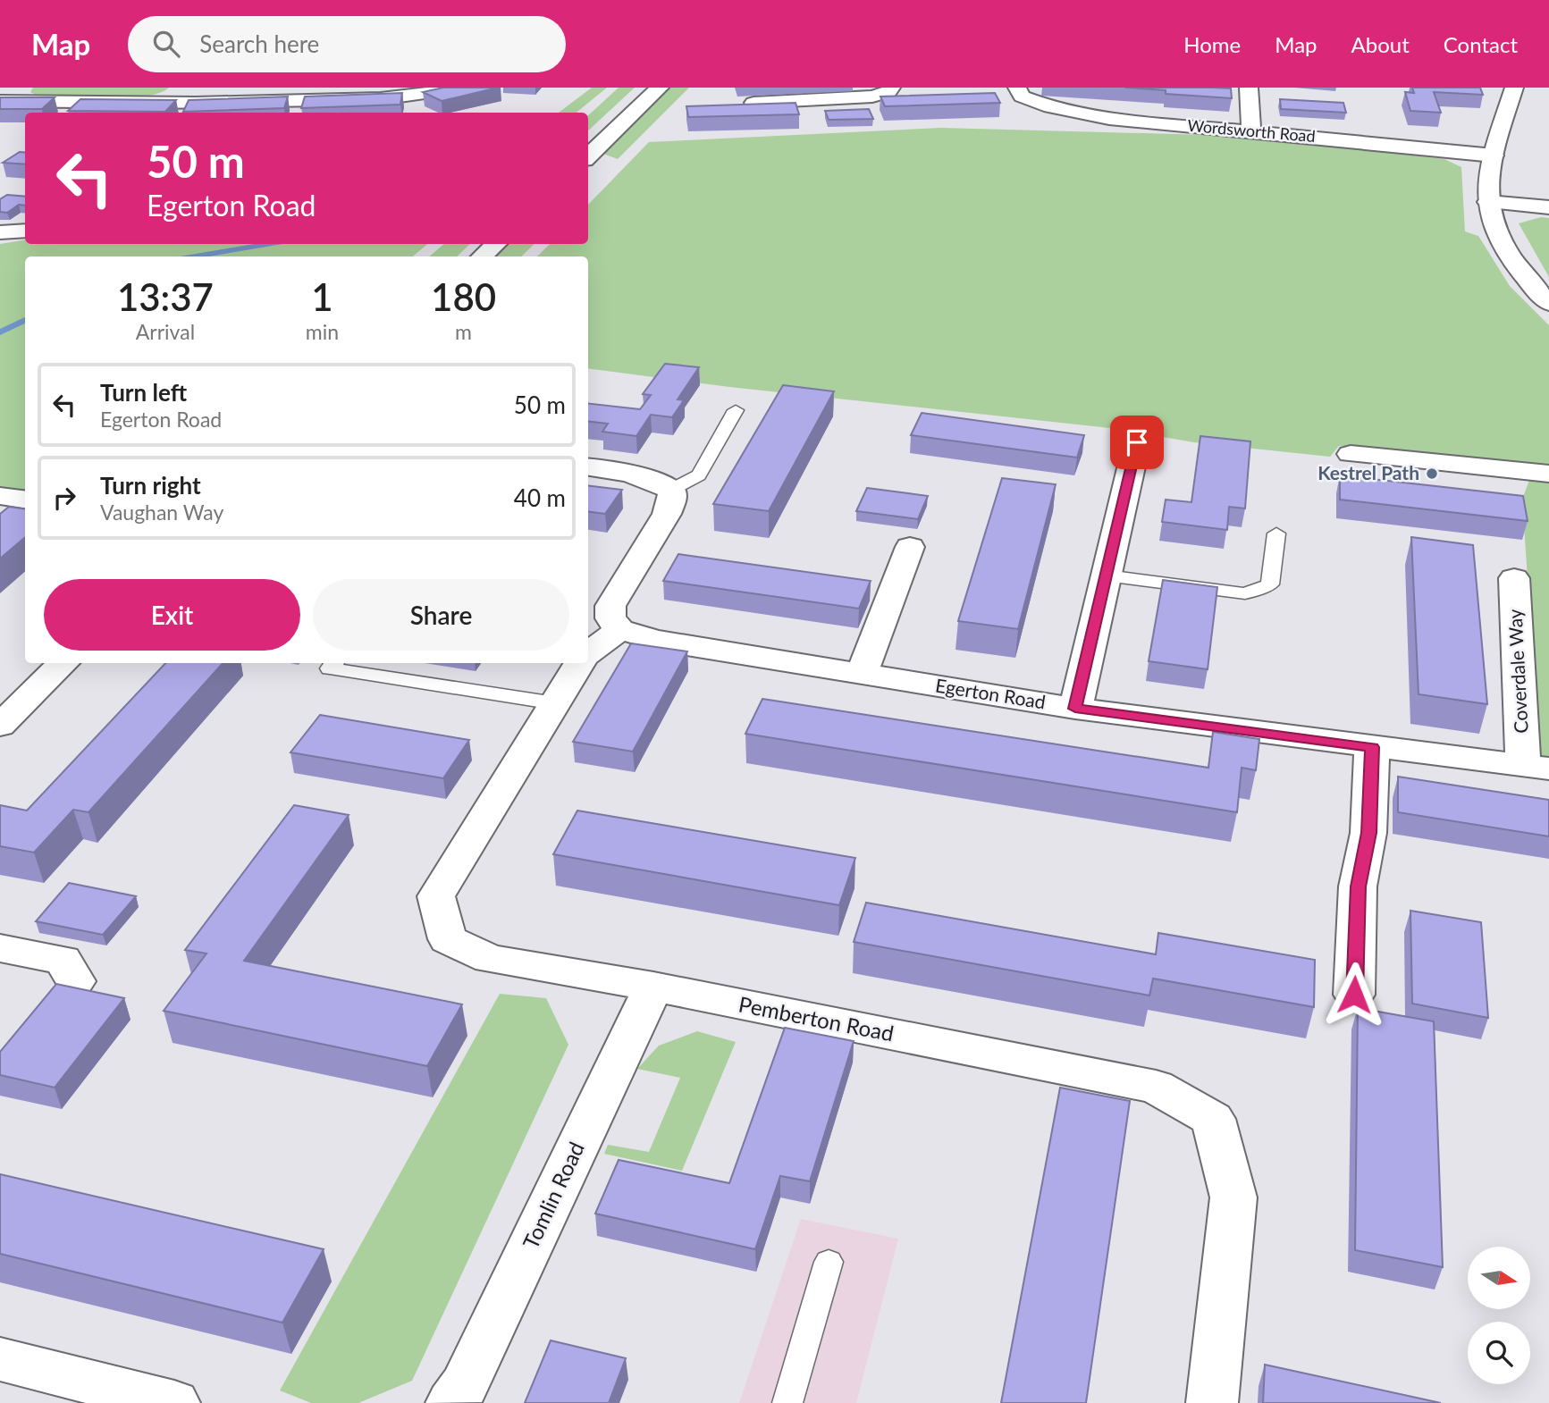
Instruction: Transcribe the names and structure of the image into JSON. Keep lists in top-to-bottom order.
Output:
{
  "streets": {
    "street": [
      "Wordsworth Road",
      "Coverdale Way",
      "Egerton Road",
      "Pemberton Road",
      "Tomlin Road"
    ]
  },
  "crossings": [
    ["Coverdale Way", "Egerton Road"],
    ["Pemberton Road", "Tomlin Road"]
  ],
  "places": ["Kestrel Path"],
  "north": "right",
  "page": {
    "header": "Map",
    "search": "Search here",
    "nav": [
      "Home",
      "Map",
      "About",
      "Contact"
    ],
    "turn": ["50 m", "Egerton Road"],
    "eta": [
      "13:37",
      "Arrival",
      "1",
      "min",
      "180",
      "m"
    ],
    "list": [
      {
        "name": "Turn left",
        "note": "Egerton Road",
        "value": "50 m"
      },
      {
        "name": "Turn right",
        "note": "Vaughan Way",
        "value": "40 m"
      }
    ],
    "buttons": ["Exit", "Share"]
  }
}
